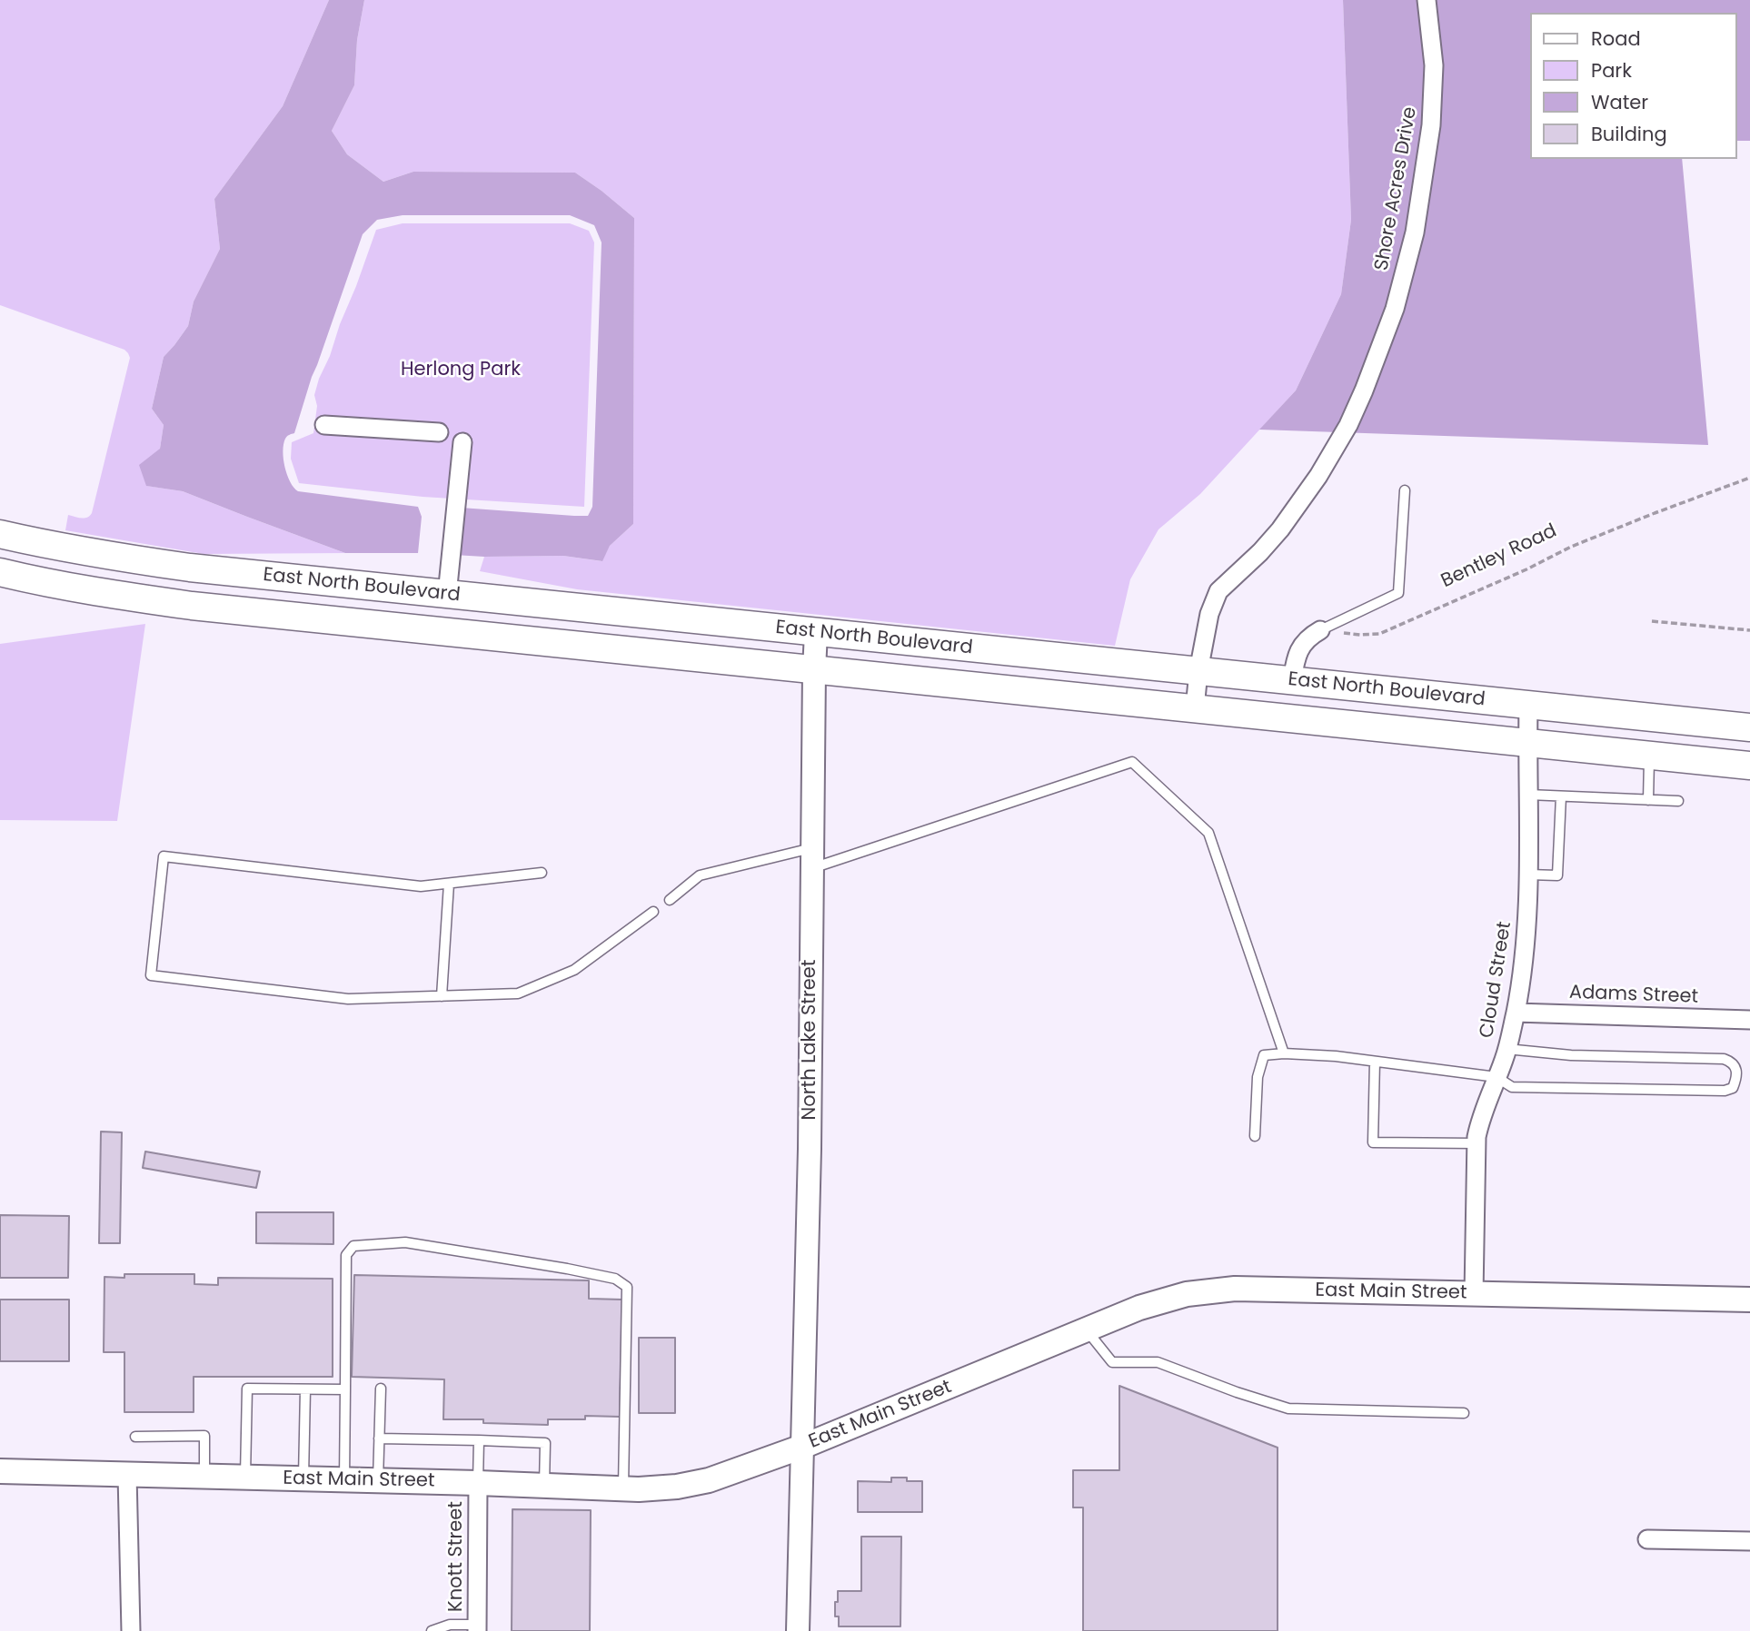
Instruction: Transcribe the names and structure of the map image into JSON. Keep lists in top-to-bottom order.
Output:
{
  "streets": {
    "main road": ["East North Boulevard", "East Main Street"],
    "street": [
      "Shore Acres Drive",
      "Cloud Street",
      "Adams Street",
      "North Lake Street",
      "Knott Street"
    ],
    "path": ["Bentley Road"]
  },
  "crossings": [
    ["Shore Acres Drive", "East North Boulevard"],
    ["East North Boulevard", "Cloud Street"],
    ["East North Boulevard", "North Lake Street"],
    ["Cloud Street", "Adams Street"],
    ["Cloud Street", "East Main Street"],
    ["North Lake Street", "East Main Street"],
    ["East Main Street", "Knott Street"]
  ],
  "parks": ["Herlong Park"],
  "legend": [
    "Road",
    "Park",
    "Water",
    "Building"
  ]
}
